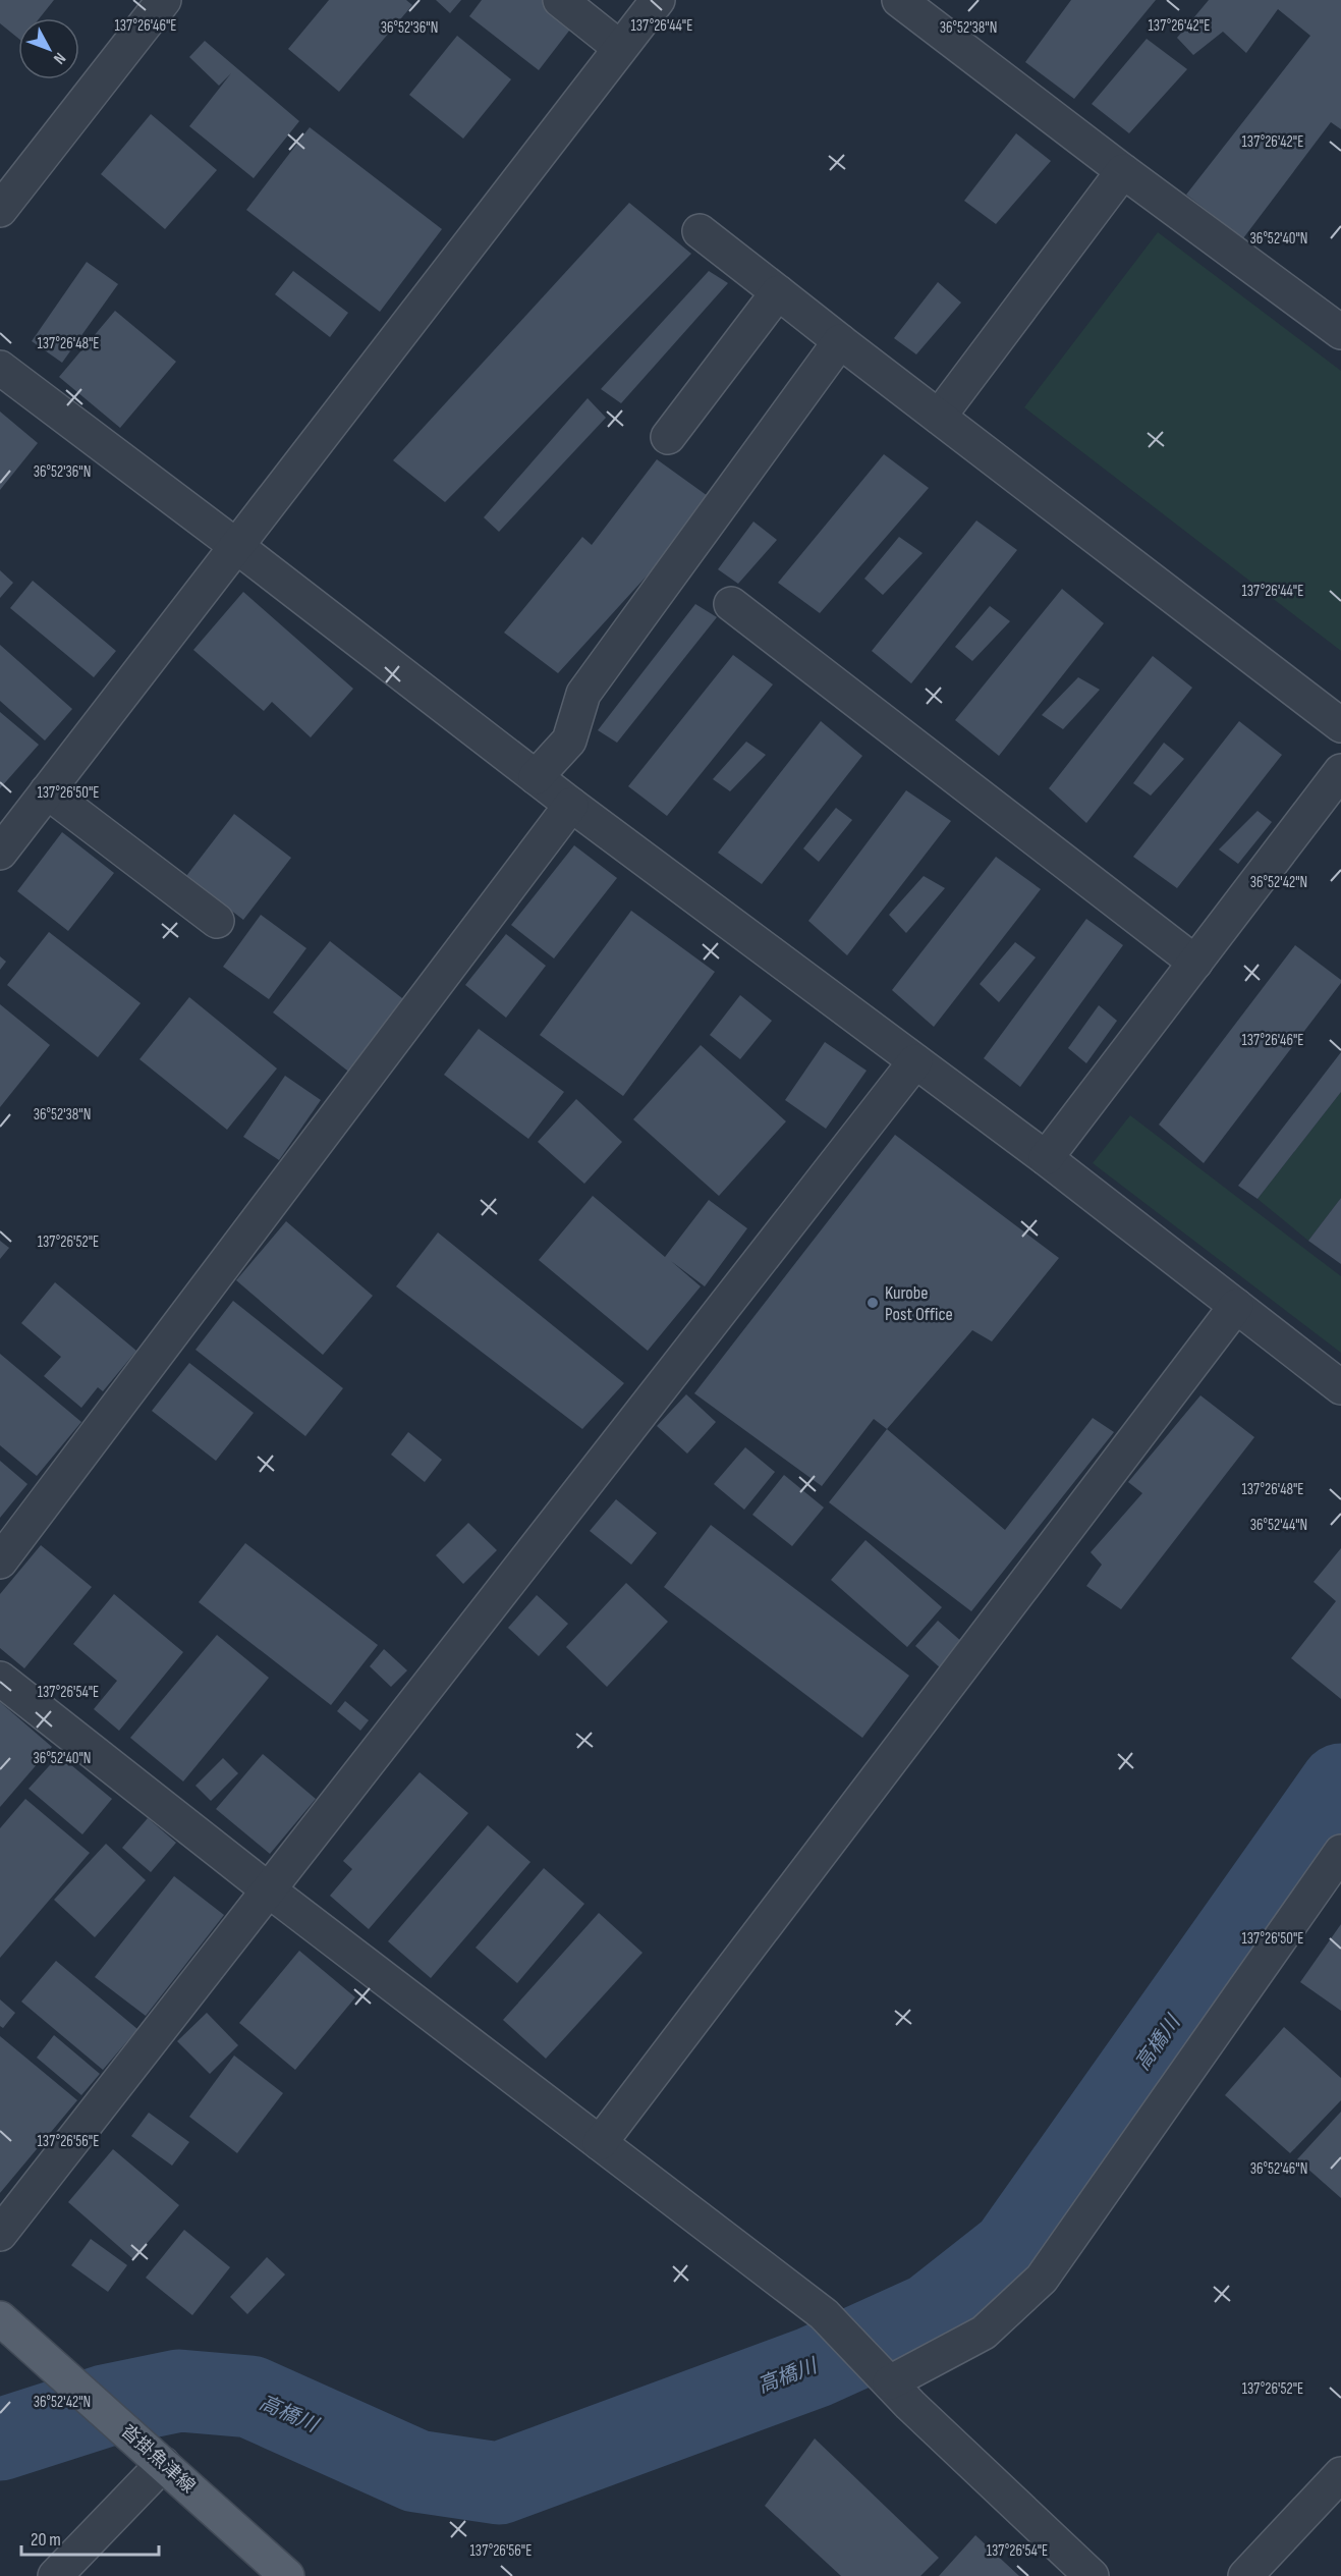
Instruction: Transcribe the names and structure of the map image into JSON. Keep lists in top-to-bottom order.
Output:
{
  "streets": {
    "main road": ["沓掛魚津線"]
  },
  "water": ["高橋川"],
  "places": ["Kurobe Post Office"],
  "scale_bar": "20 m",
  "north": "bottom right",
  "coordinates": [
    "137°26'46\"E",
    "137°26'44\"E",
    "137°26'42\"E",
    "36°52'36\"N",
    "36°52'38\"N",
    "36°52'40\"N",
    "137°26'48\"E",
    "137°26'50\"E",
    "36°52'42\"N",
    "137°26'52\"E",
    "36°52'44\"N",
    "137°26'54\"E",
    "137°26'56\"E",
    "36°52'46\"N"
  ]
}
